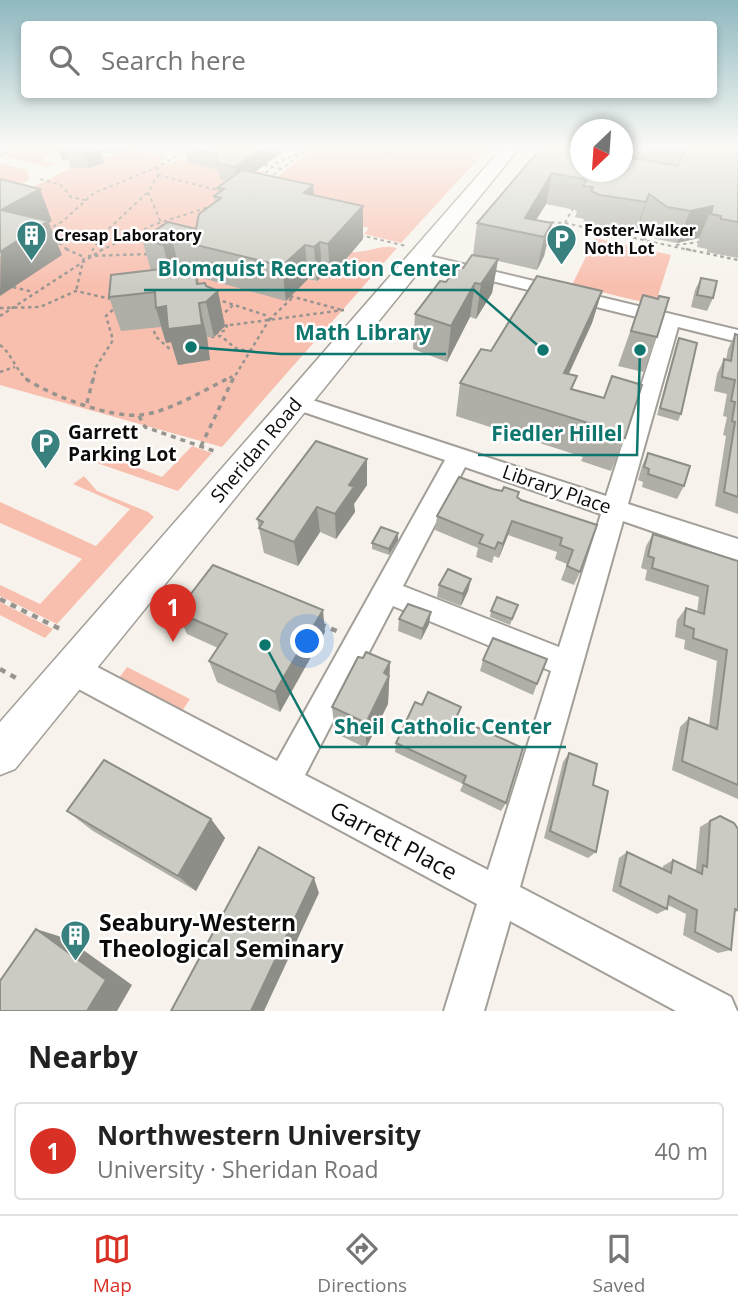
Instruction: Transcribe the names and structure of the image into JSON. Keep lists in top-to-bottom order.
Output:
{
  "streets": {
    "main road": ["Sheridan Road"],
    "street": ["Library Place", "Garrett Place"]
  },
  "crossings": [
    ["Sheridan Road", "Library Place"],
    ["Sheridan Road", "Garrett Place"]
  ],
  "places": {
    "building": ["Cresap Laboratory", "Seabury-Western Theological Seminary"],
    "parking": ["Foster-Walker Noth Lot", "Garrett Parking Lot"],
    "other": [
      "Math Library",
      "Blomquist Recreation Center",
      "Fiedler Hillel",
      "Sheil Catholic Center"
    ]
  },
  "north": "bottom left",
  "page": {
    "search": "Search here",
    "pins": "1",
    "heading": "Nearby",
    "list": [
      {
        "mark": "1",
        "name": "Northwestern University",
        "note": "University · Sheridan Road",
        "value": "40 m"
      }
    ],
    "nav": ["Map", "Directions", "Saved"]
  }
}
